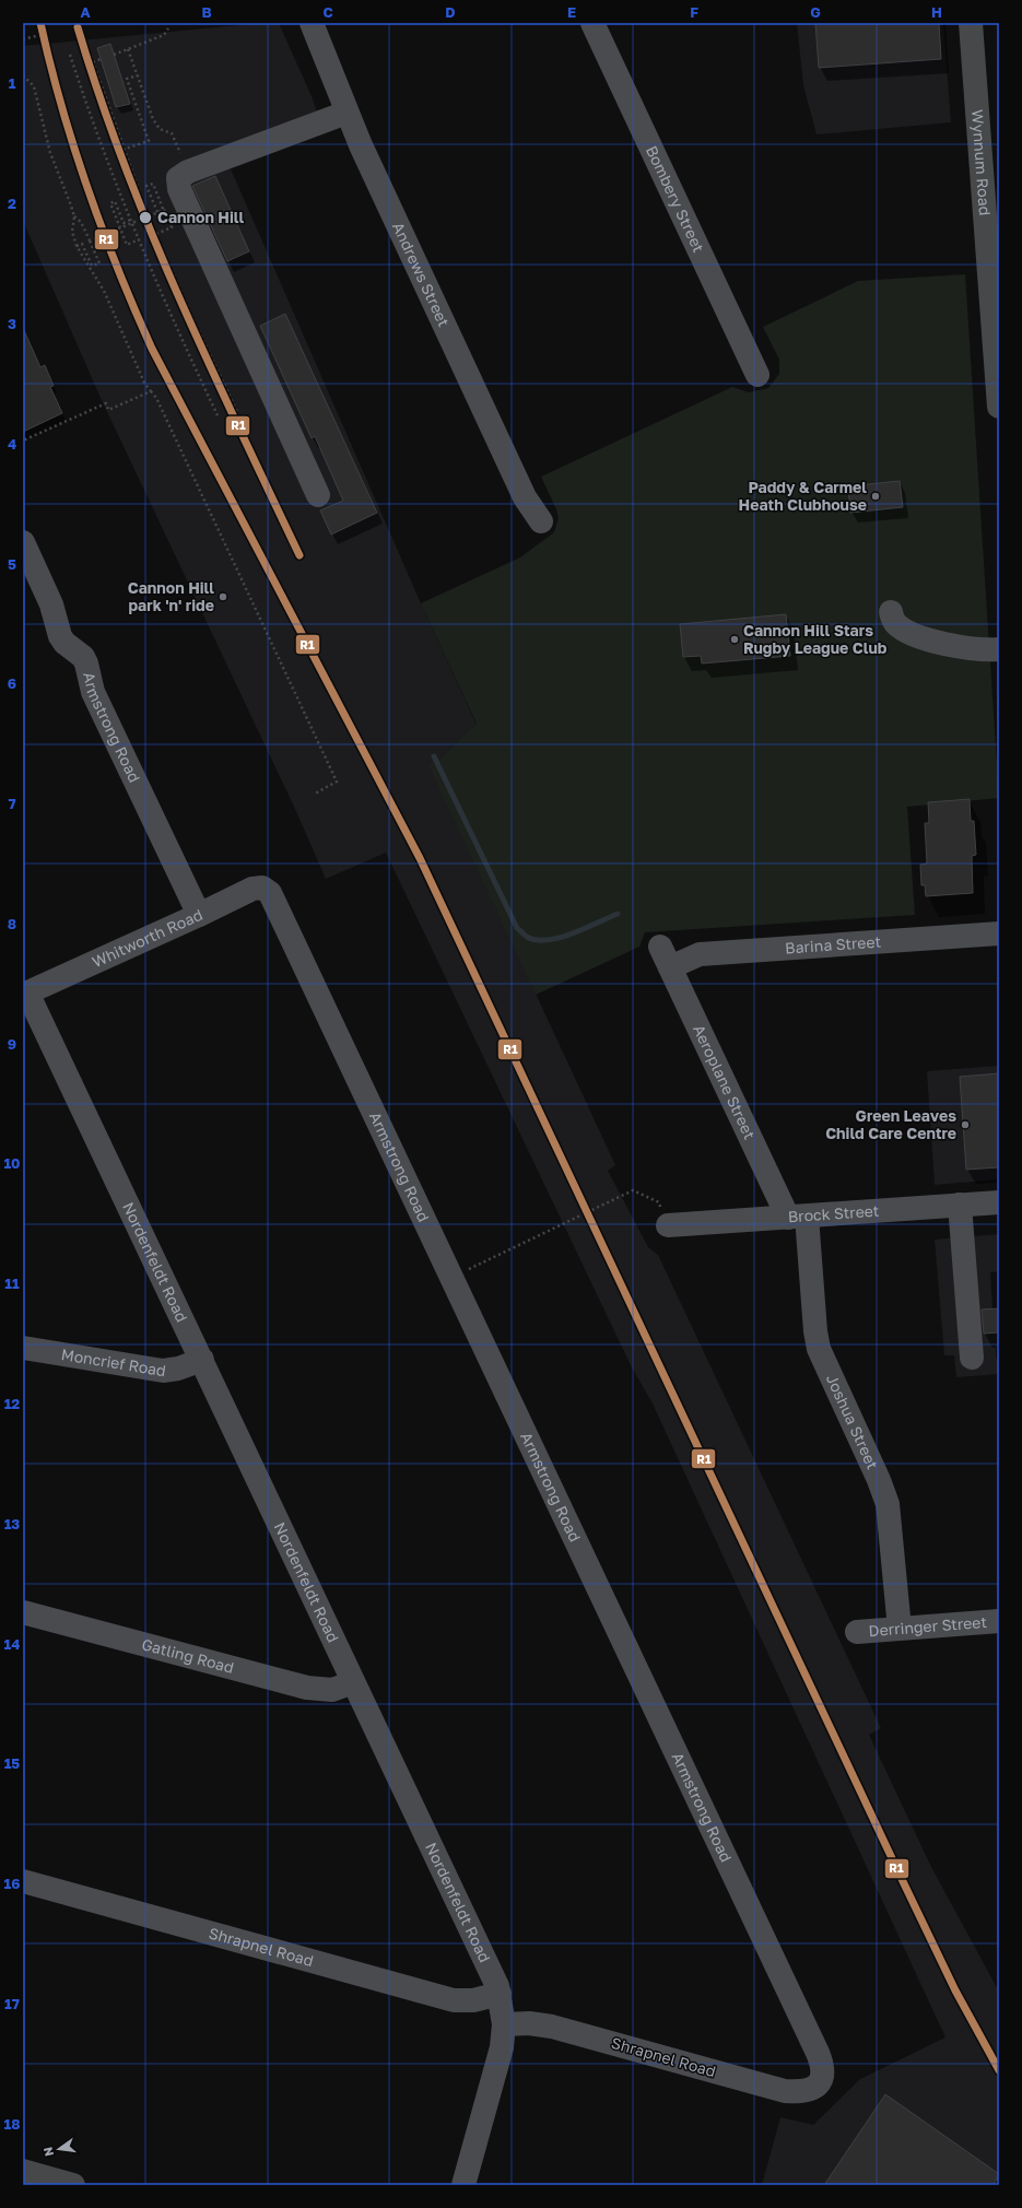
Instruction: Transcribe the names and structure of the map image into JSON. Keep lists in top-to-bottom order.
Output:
{
  "streets": {
    "main road": ["Wynnum Road"],
    "street": [
      "Bombery Street",
      "Andrews Street",
      "Armstrong Road",
      "Whitworth Road",
      "Barina Street",
      "Aeroplane Street",
      "Brock Street",
      "Nordenfeldt Road",
      "Moncrief Road",
      "Joshua Street",
      "Derringer Street",
      "Gatling Road",
      "Shrapnel Road"
    ]
  },
  "crossings": [
    ["Armstrong Road", "Whitworth Road"],
    ["Armstrong Road", "Shrapnel Road"],
    ["Whitworth Road", "Nordenfeldt Road"],
    ["Barina Street", "Aeroplane Street"],
    ["Aeroplane Street", "Brock Street"],
    ["Aeroplane Street", "Joshua Street"],
    ["Brock Street", "Joshua Street"],
    ["Nordenfeldt Road", "Moncrief Road"],
    ["Nordenfeldt Road", "Gatling Road"],
    ["Nordenfeldt Road", "Shrapnel Road"],
    ["Joshua Street", "Derringer Street"]
  ],
  "places": [
    "Cannon Hill",
    "Paddy & Carmel Heath Clubhouse",
    "Cannon Hill park 'n' ride",
    "Cannon Hill Stars Rugby League Club",
    "Green Leaves Child Care Centre"
  ],
  "lines": ["transit line R1"],
  "north": "left",
  "grid": {
    "columns": [
      "A",
      "B",
      "C",
      "D",
      "E",
      "F",
      "G",
      "H"
    ],
    "rows": [
      "1",
      "2",
      "3",
      "4",
      "5",
      "6",
      "7",
      "8",
      "9",
      "10",
      "11",
      "12",
      "13",
      "14",
      "15",
      "16",
      "17",
      "18"
    ]
  }
}
